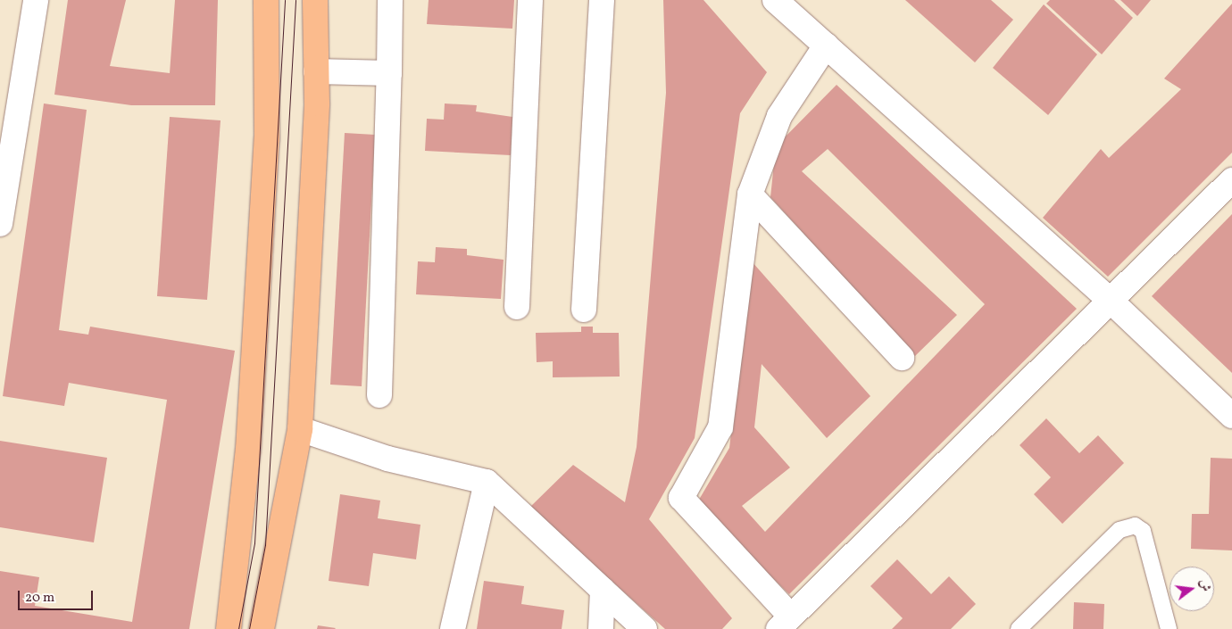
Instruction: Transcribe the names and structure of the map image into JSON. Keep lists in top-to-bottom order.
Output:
{
  "scale_bar": "20 m",
  "north": "right"
}
